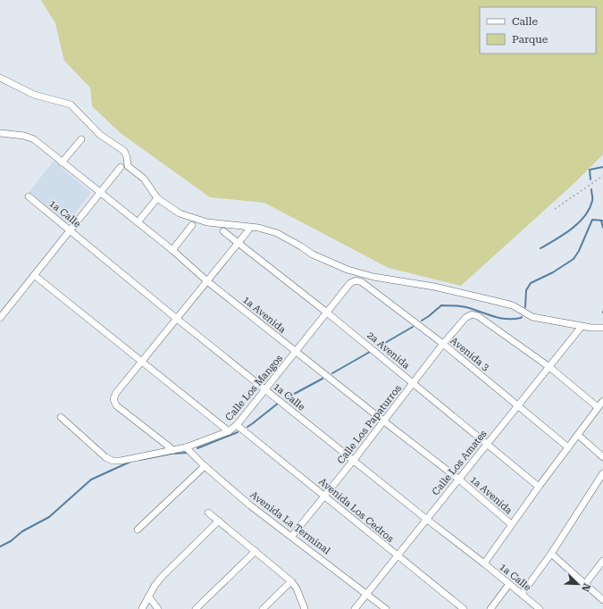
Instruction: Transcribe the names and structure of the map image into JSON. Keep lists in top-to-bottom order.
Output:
{
  "streets": {
    "street": [
      "1a Calle",
      "1a Avenida",
      "2a Avenida",
      "Avenida 3",
      "Calle Los Mangos",
      "Calle Los Papaturros",
      "Calle Los Amates",
      "Avenida Los Cedros",
      "Avenida La Terminal"
    ]
  },
  "crossings": [
    ["1a Calle", "Calle Los Mangos"],
    ["1a Calle", "Calle Los Papaturros"],
    ["1a Calle", "Calle Los Amates"],
    ["1a Avenida", "Calle Los Mangos"],
    ["1a Avenida", "Calle Los Papaturros"],
    ["1a Avenida", "Calle Los Amates"],
    ["2a Avenida", "Calle Los Mangos"],
    ["2a Avenida", "Calle Los Papaturros"],
    ["2a Avenida", "Calle Los Amates"],
    ["Avenida 3", "Calle Los Mangos"],
    ["Avenida 3", "Calle Los Papaturros"],
    ["Avenida 3", "Calle Los Amates"],
    ["Calle Los Mangos", "Avenida Los Cedros"],
    ["Calle Los Mangos", "Avenida La Terminal"],
    ["Calle Los Papaturros", "Calle Los Amates"],
    ["Calle Los Papaturros", "Avenida Los Cedros"],
    ["Calle Los Papaturros", "Avenida La Terminal"],
    ["Calle Los Amates", "Avenida Los Cedros"],
    ["Calle Los Amates", "Avenida La Terminal"]
  ],
  "legend": ["Calle", "Parque"],
  "north": "bottom right"
}
